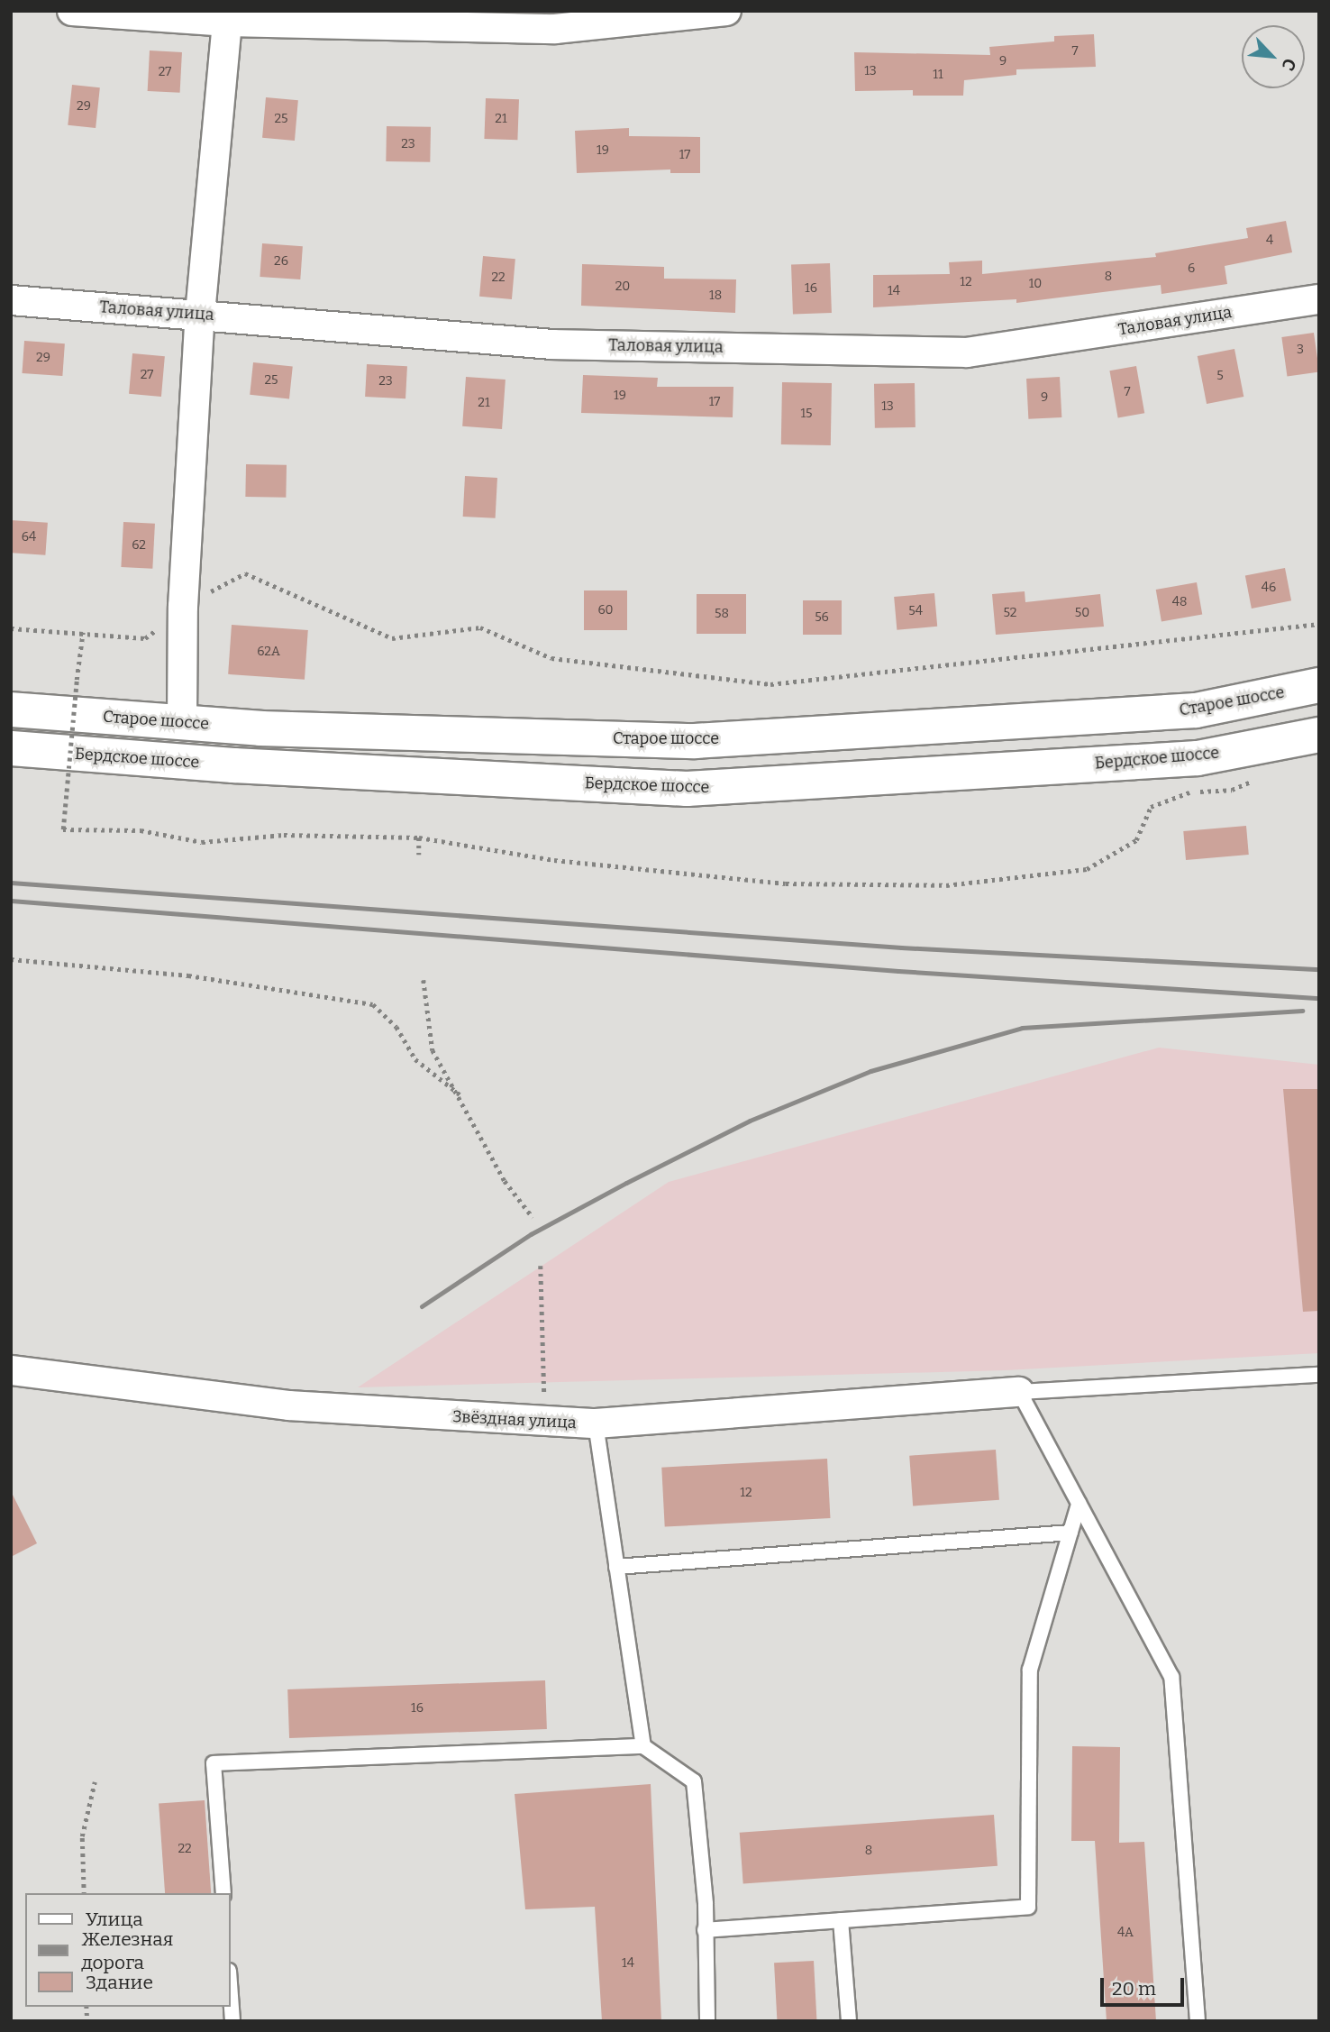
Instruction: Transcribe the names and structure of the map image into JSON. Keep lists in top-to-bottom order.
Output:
{
  "streets": {
    "highway": ["Старое шоссе", "Бердское шоссе"],
    "street": ["Таловая улица", "Звёздная улица"]
  },
  "house_numbers": [
    "7",
    "9",
    "13",
    "27",
    "11",
    "29",
    "25",
    "21",
    "23",
    "19",
    "17",
    "4",
    "26",
    "6",
    "8",
    "22",
    "12",
    "10",
    "20",
    "16",
    "14",
    "18",
    "3",
    "29",
    "27",
    "5",
    "25",
    "23",
    "7",
    "19",
    "9",
    "17",
    "21",
    "13",
    "15",
    "64",
    "62",
    "46",
    "48",
    "60",
    "54",
    "52",
    "50",
    "58",
    "56",
    "62А",
    "12",
    "16",
    "22",
    "8",
    "4А",
    "14"
  ],
  "legend": ["Улица", "Железная дорога", "Здание"],
  "scale_bar": "20 m",
  "north": "bottom right"
}
